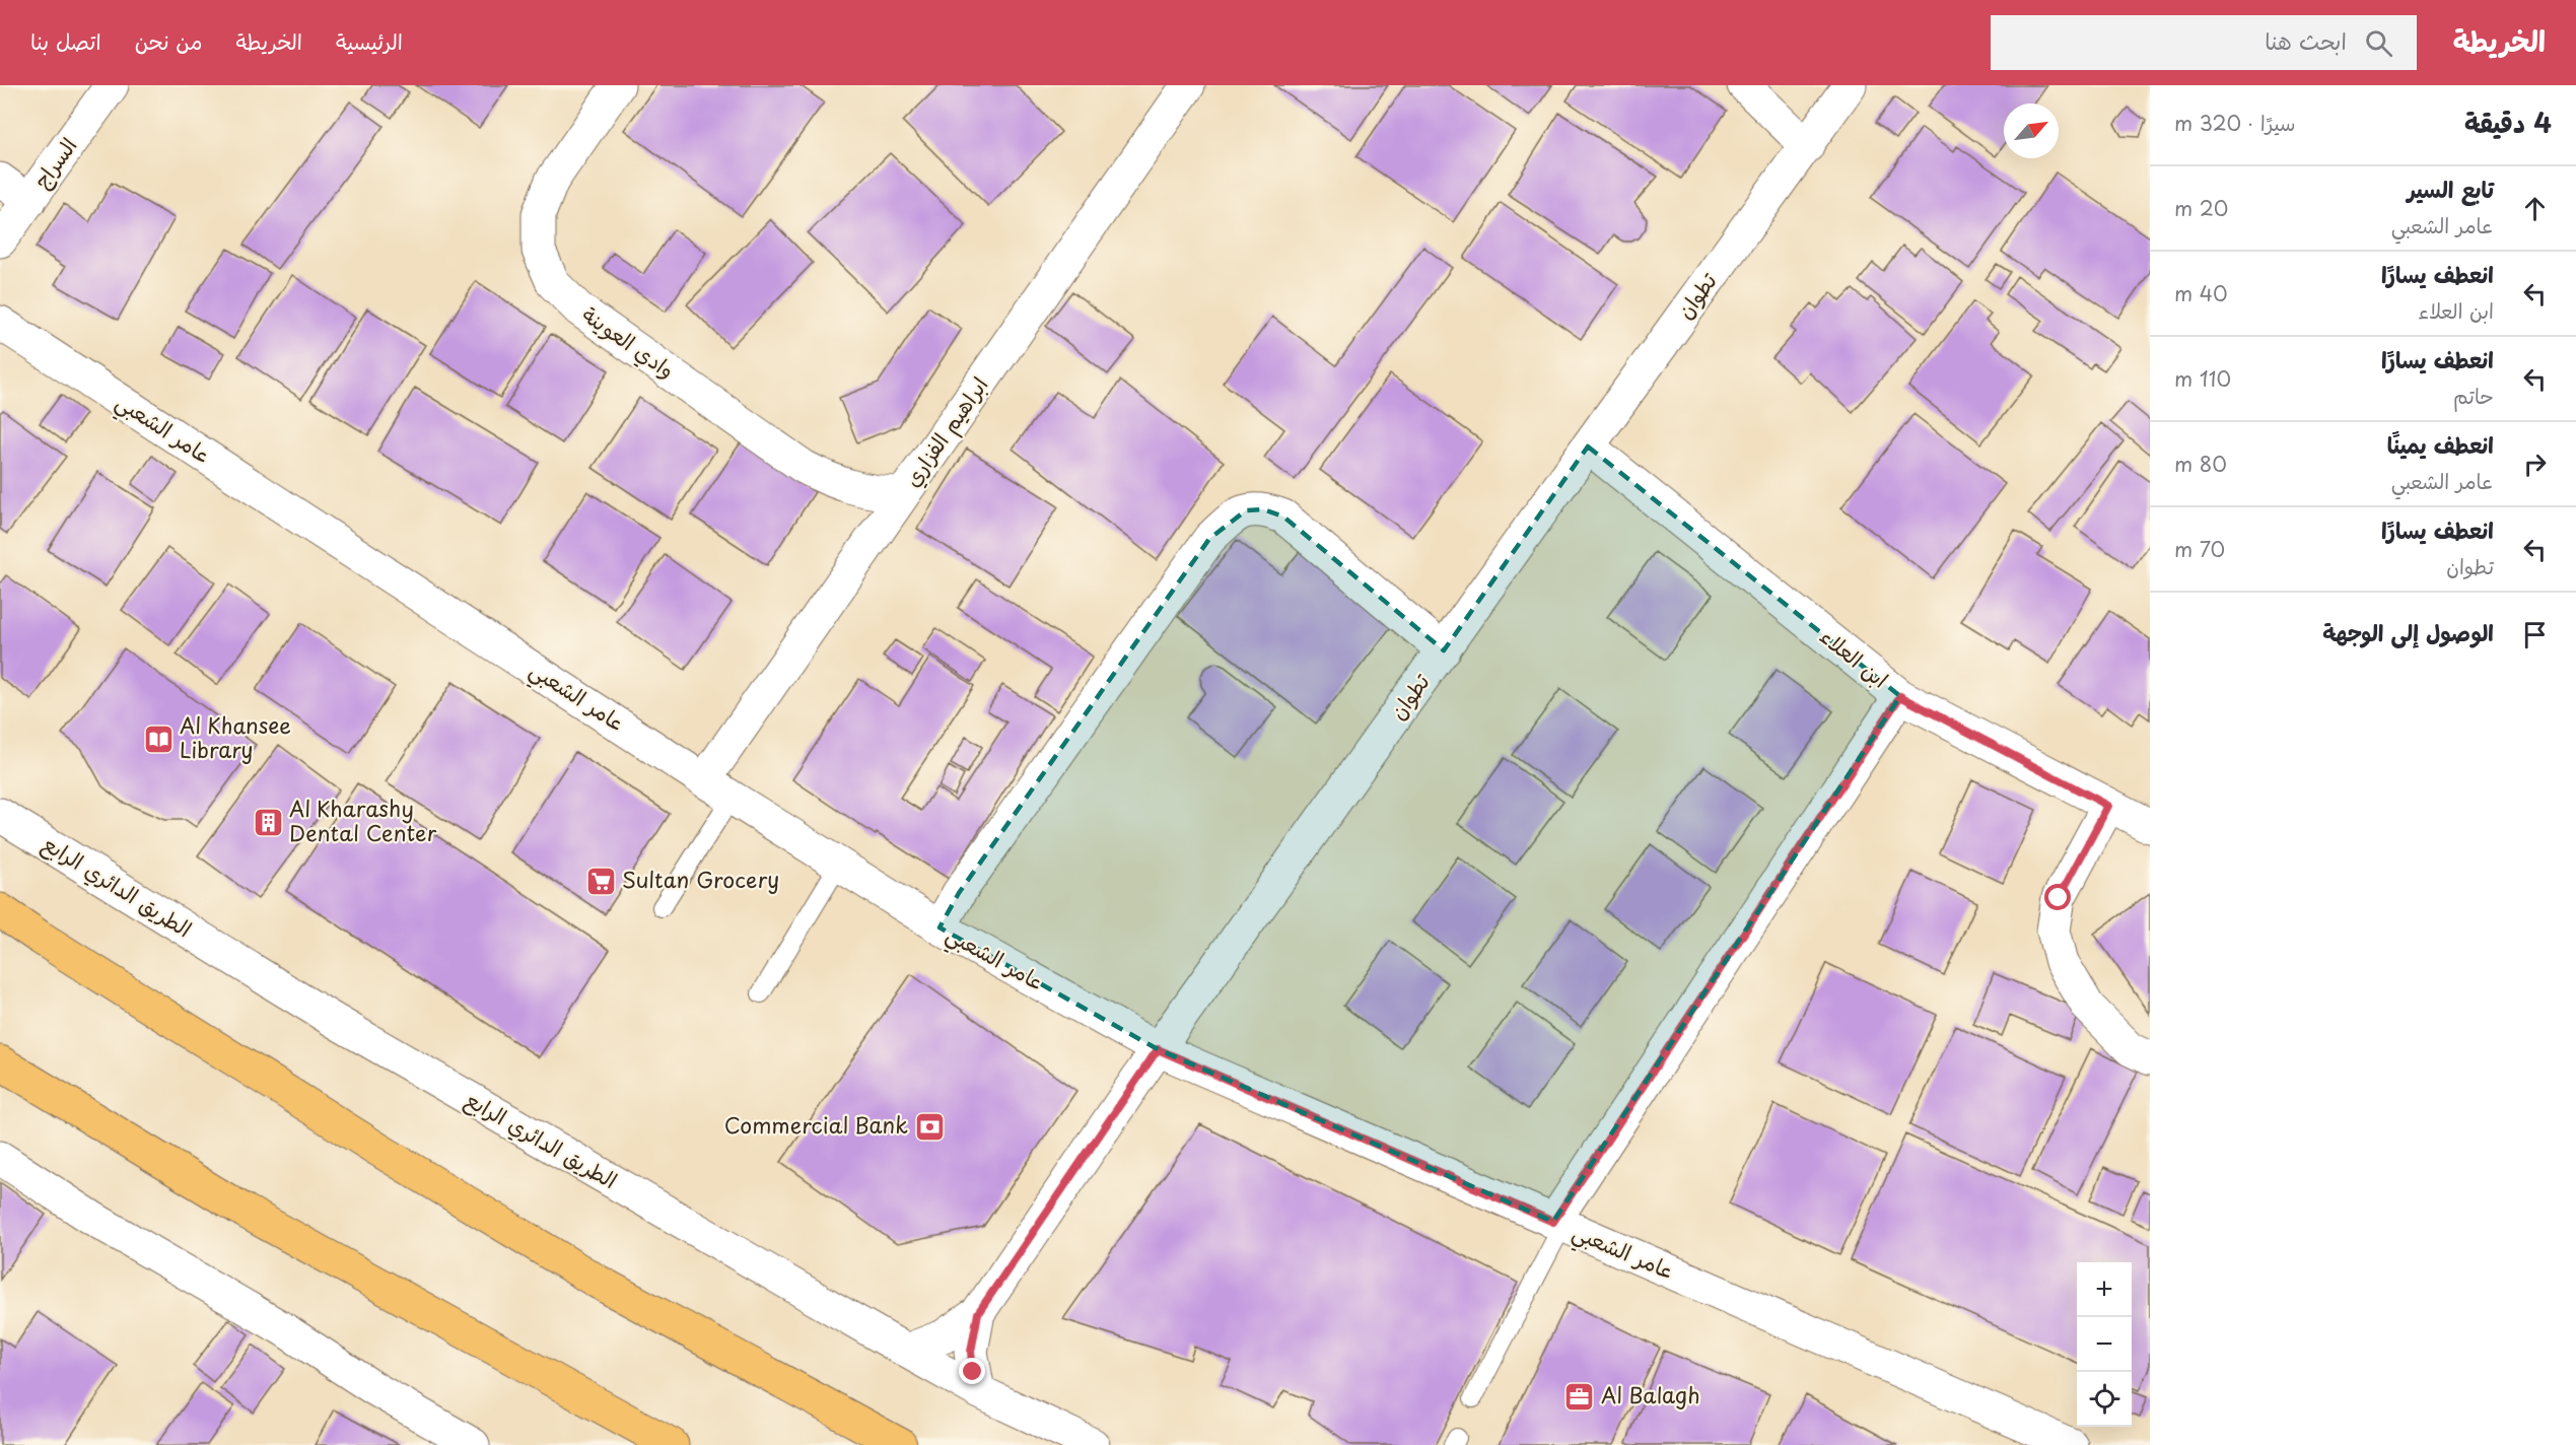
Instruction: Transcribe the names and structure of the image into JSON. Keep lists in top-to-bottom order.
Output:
{
  "streets": {
    "street": [
      "السراج",
      "تطوان",
      "وادي العوينة",
      "عامر الشعبي",
      "ابراهيم الفزاري",
      "ابن العلاء",
      "الطريق الدائري الرابع"
    ]
  },
  "crossings": [
    ["تطوان", "عامر الشعبي"],
    ["تطوان", "ابن العلاء"],
    ["تطوان", "الطريق الدائري الرابع"],
    ["وادي العوينة", "ابراهيم الفزاري"],
    ["عامر الشعبي", "ابراهيم الفزاري"]
  ],
  "places": {
    "library": ["Al Khansee Library"],
    "building": ["Al Kharashy Dental Center"],
    "supermarket": ["Sultan Grocery"],
    "bank": ["Commercial Bank"],
    "office": ["Al Balagh"]
  },
  "north": "top right",
  "page": {
    "header": "الخريطة",
    "search": "ابحث هنا",
    "nav": [
      "الرئيسية",
      "الخريطة",
      "من نحن",
      "اتصل بنا"
    ],
    "heading": ["4 دقيقة", "سيرًا · 320 m"],
    "list": [
      ["تابع السير", "عامر الشعبي", "20 m"],
      ["انعطف يسارًا", "ابن العلاء", "40 m"],
      ["انعطف يسارًا", "حاتم", "110 m"],
      ["انعطف يمينًا", "عامر الشعبي", "80 m"],
      ["انعطف يسارًا", "تطوان", "70 m"],
      "الوصول إلى الوجهة"
    ],
    "map_buttons": ["+", "−"]
  }
}
